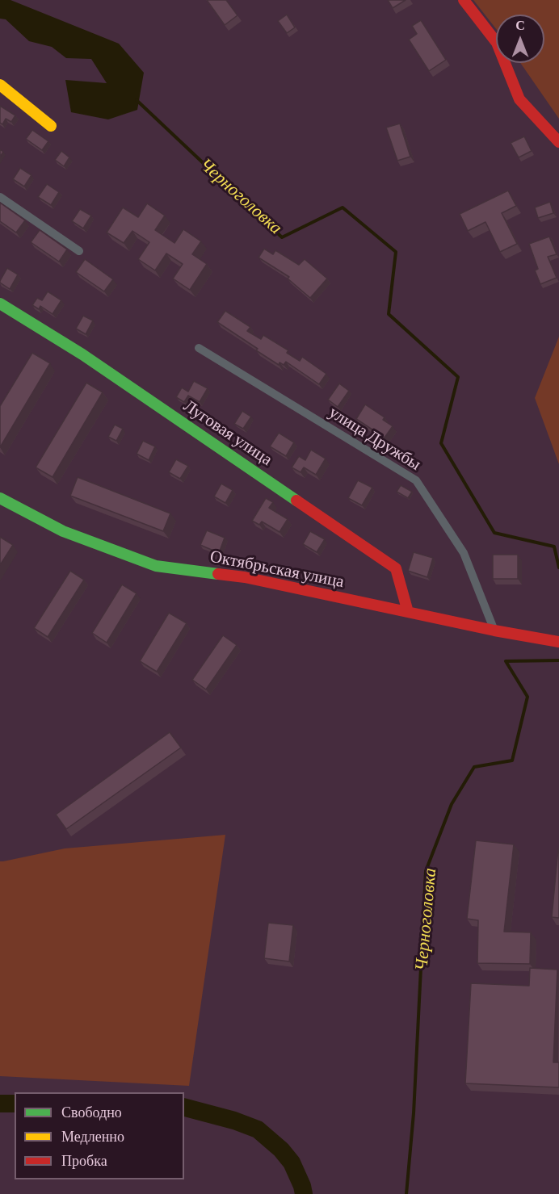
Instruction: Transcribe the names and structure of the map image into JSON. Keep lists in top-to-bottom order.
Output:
{
  "streets": {
    "street": ["Луговая улица", "улица Дружбы", "Октябрьская улица"]
  },
  "crossings": [
    ["Луговая улица", "Октябрьская улица"],
    ["улица Дружбы", "Октябрьская улица"]
  ],
  "water": ["Черноголовка"],
  "legend": ["Свободно", "Медленно", "Пробка"],
  "north": "top"
}
